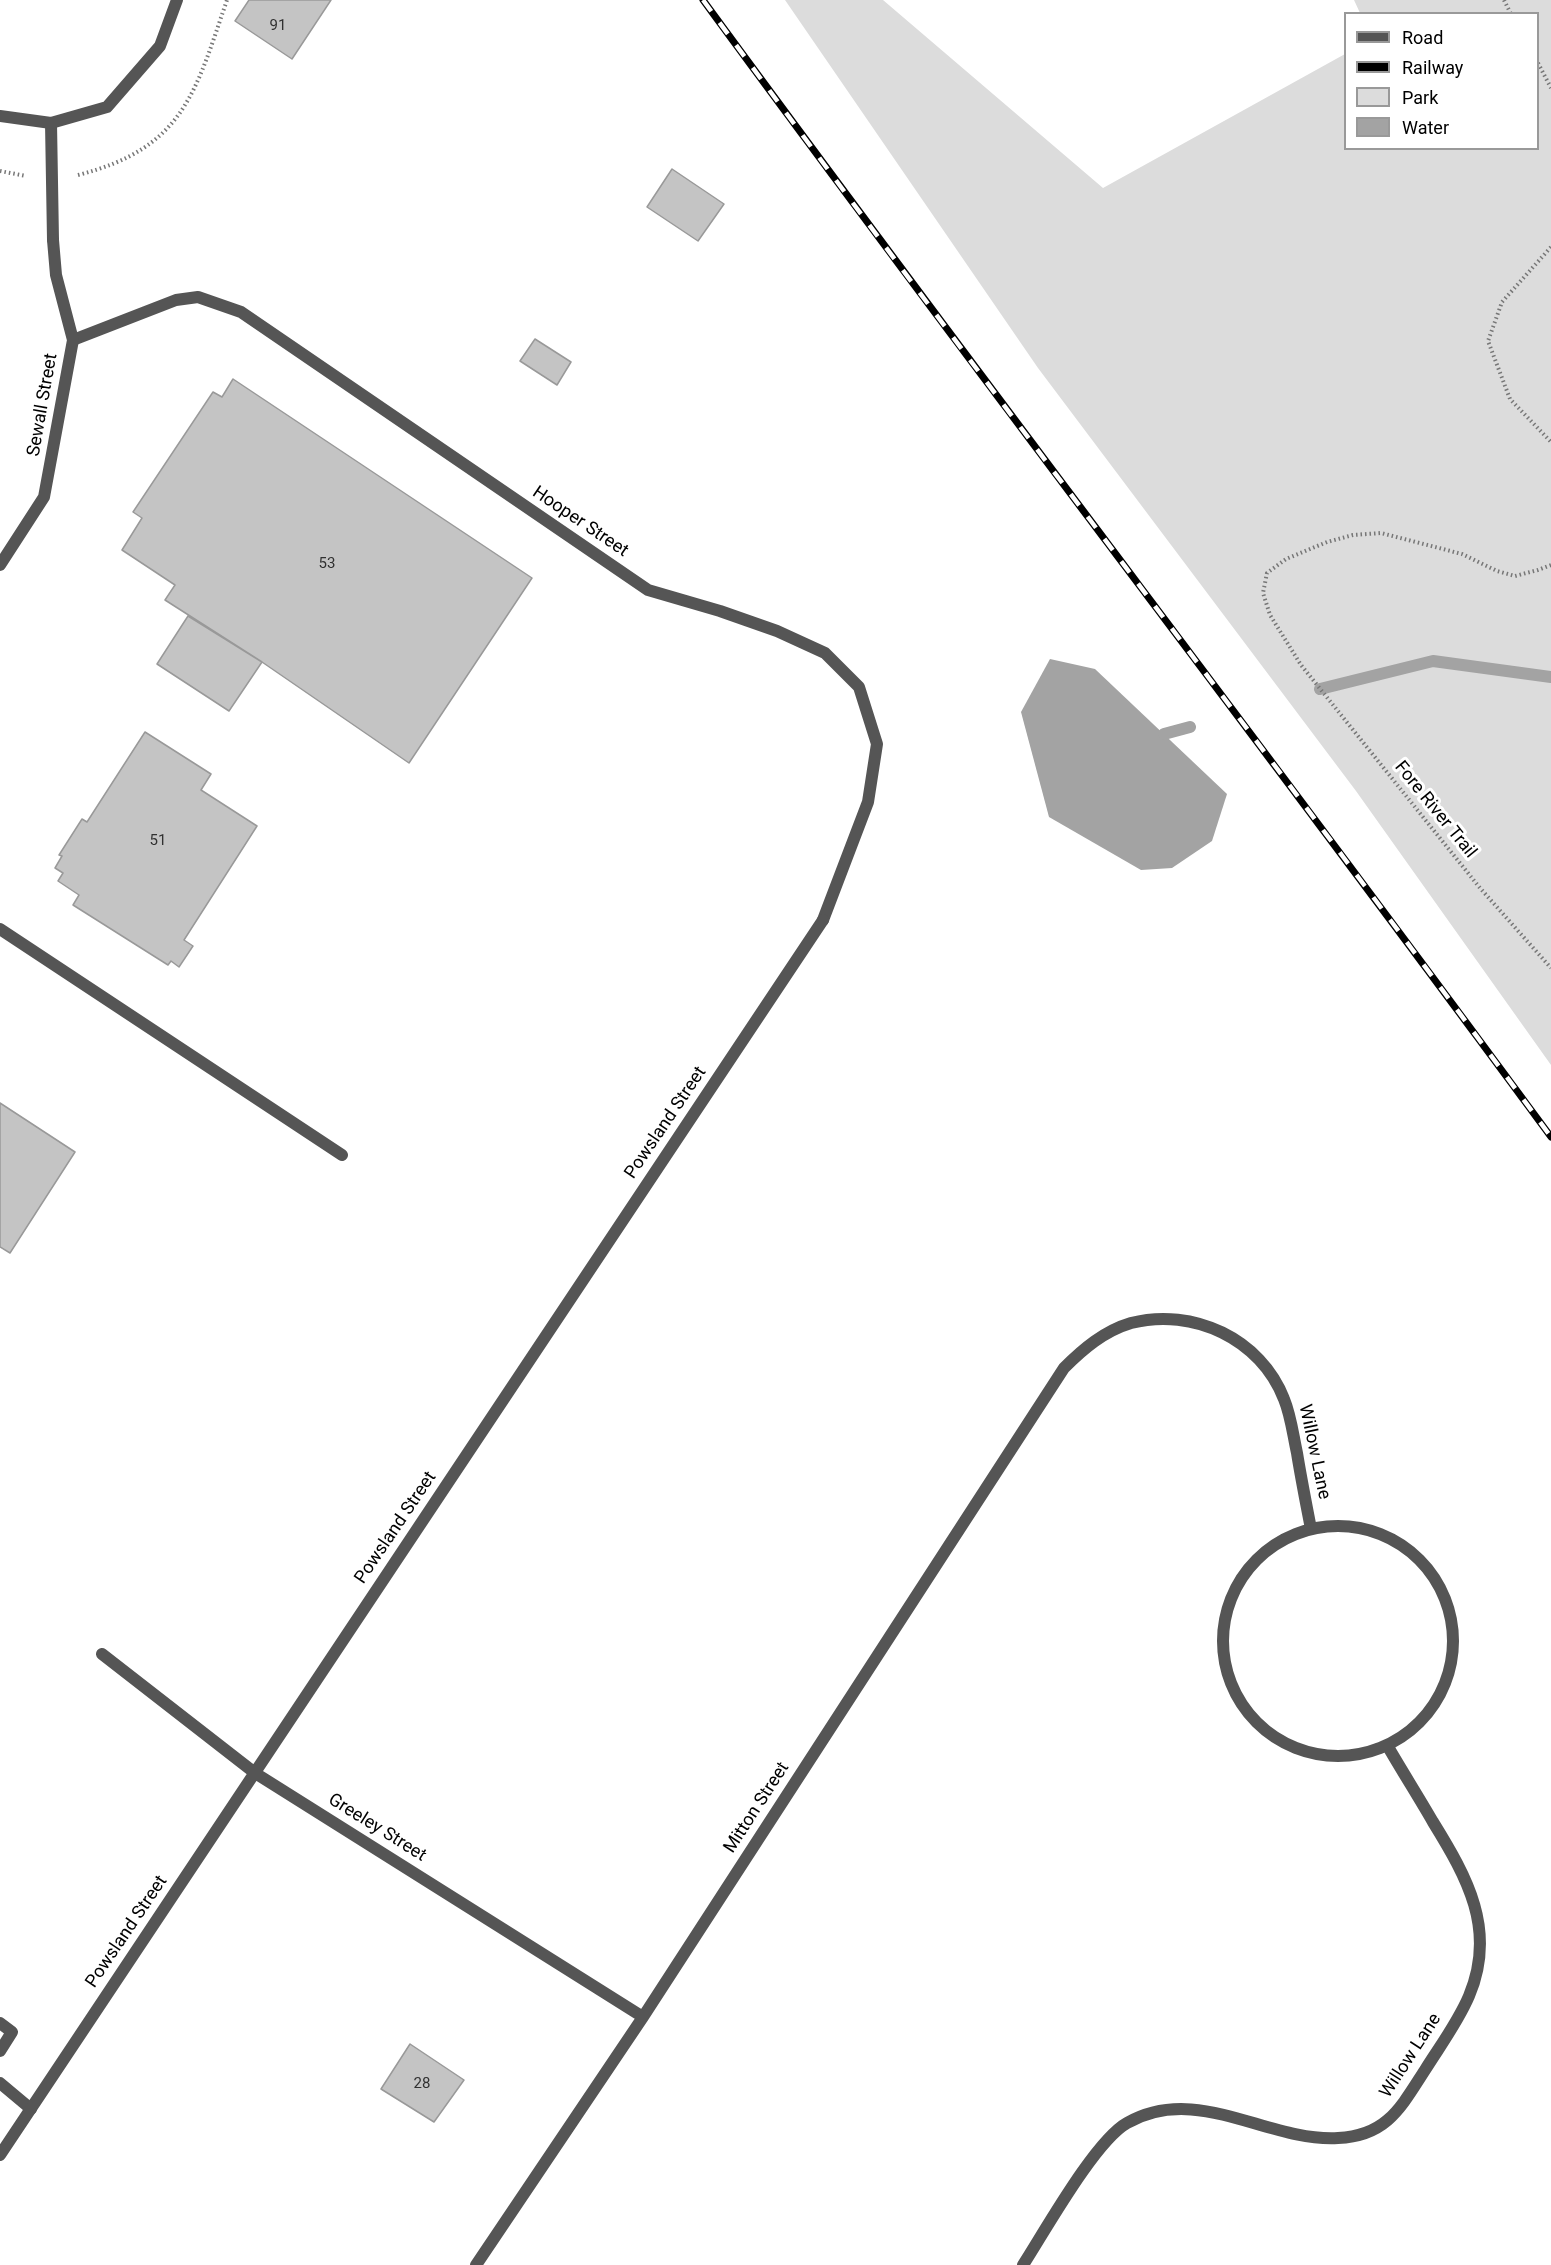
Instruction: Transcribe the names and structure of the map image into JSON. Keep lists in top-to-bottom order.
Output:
{
  "streets": {
    "street": [
      "Sewall Street",
      "Hooper Street",
      "Powsland Street",
      "Willow Lane",
      "Mitton Street",
      "Greeley Street"
    ],
    "path": ["Fore River Trail"]
  },
  "crossings": [
    ["Sewall Street", "Hooper Street"],
    ["Hooper Street", "Powsland Street"],
    ["Powsland Street", "Greeley Street"],
    ["Willow Lane", "Mitton Street"],
    ["Mitton Street", "Greeley Street"]
  ],
  "house_numbers": [
    "91",
    "53",
    "51",
    "28"
  ],
  "legend": [
    "Road",
    "Railway",
    "Park",
    "Water"
  ]
}
